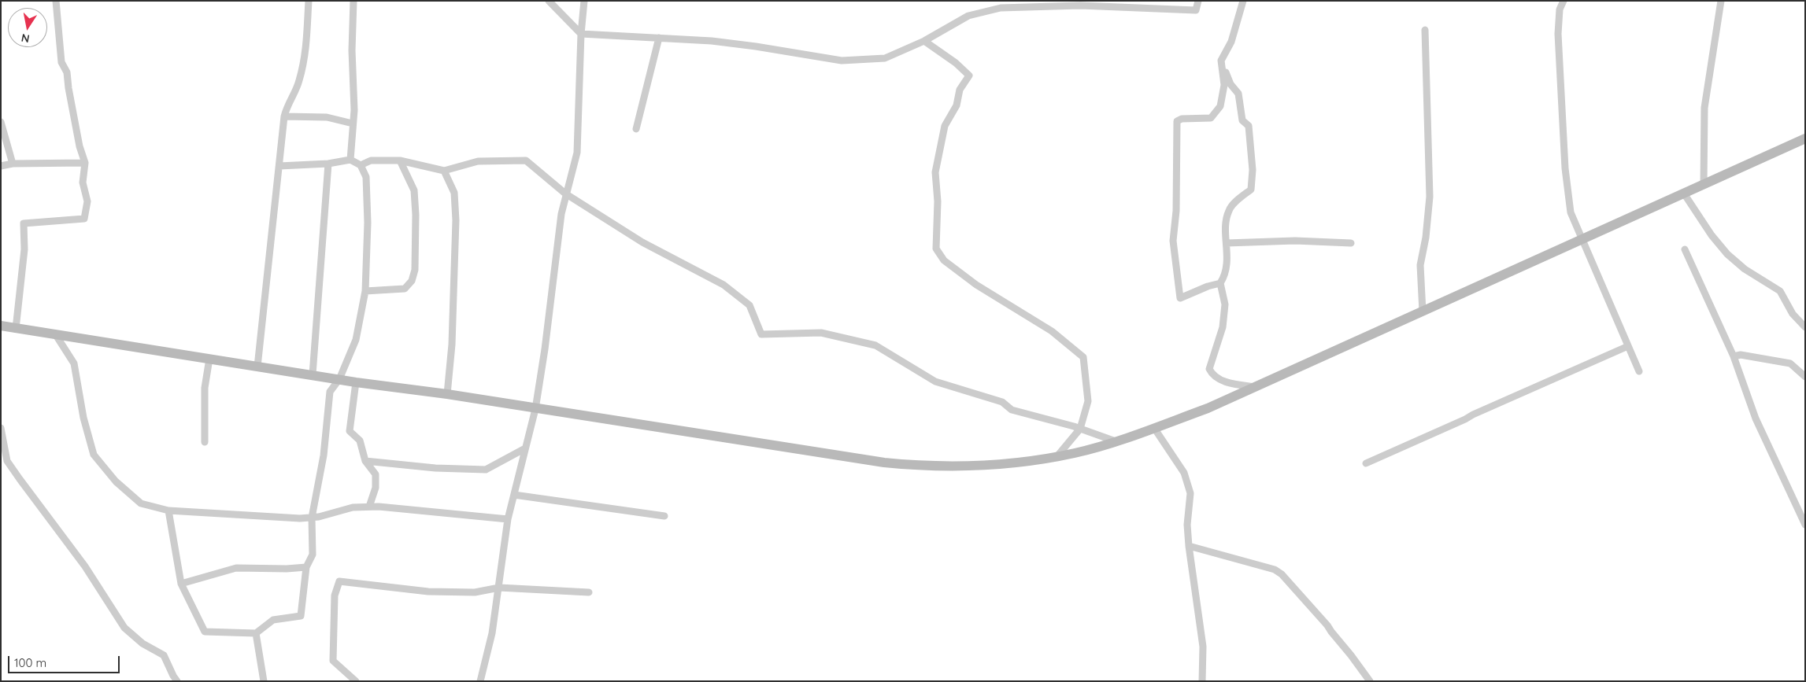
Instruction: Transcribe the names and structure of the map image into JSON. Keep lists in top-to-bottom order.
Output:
{
  "scale_bar": "100 m",
  "north": "bottom"
}
